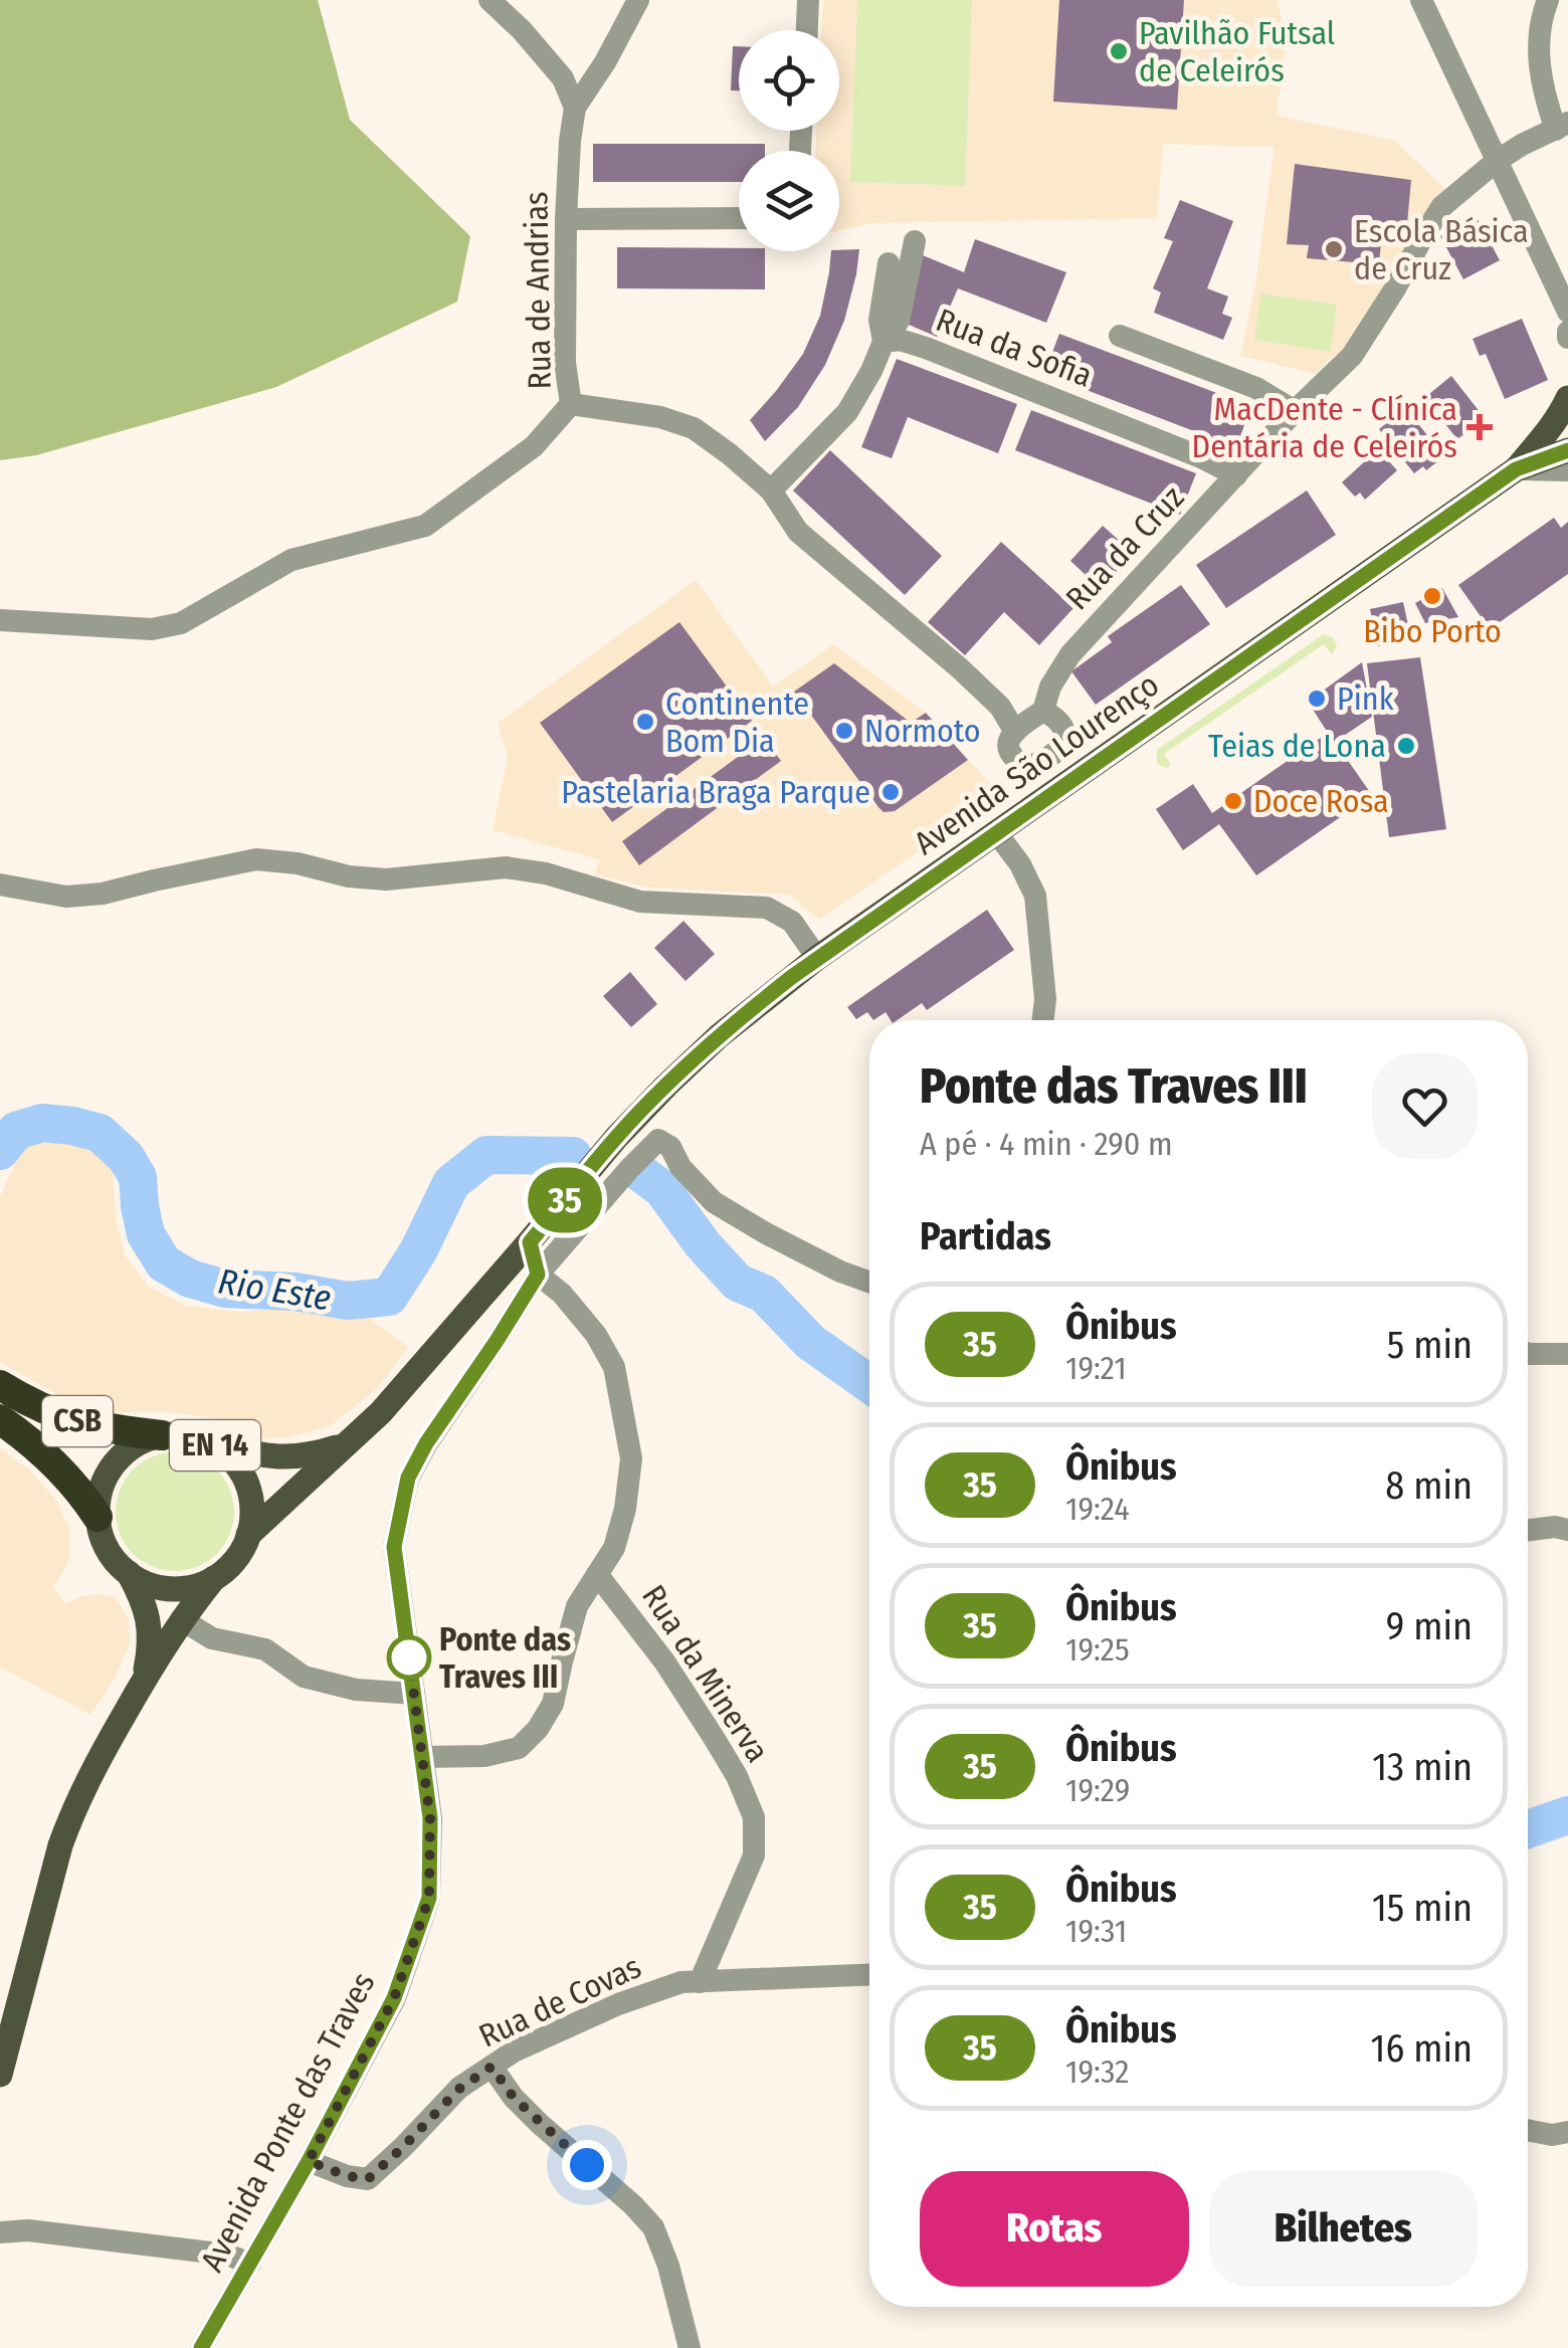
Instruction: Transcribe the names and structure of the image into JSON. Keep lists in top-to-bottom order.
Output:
{
  "streets": {
    "highway": ["CSB"],
    "main road": ["Avenida São Lourenço", "EN 14"],
    "street": [
      "Rua de Andrias",
      "Rua da Sofia",
      "Rua da Cruz",
      "Rua da Minerva",
      "Rua de Covas",
      "Avenida Ponte das Traves"
    ]
  },
  "crossings": [
    ["Rua de Andrias", "Rua da Sofia"],
    ["Rua de Andrias", "Rua da Cruz"],
    ["Rua da Sofia", "Rua da Cruz"],
    ["Avenida São Lourenço", "EN 14"],
    ["CSB", "EN 14"],
    ["Rua da Minerva", "Rua de Covas"],
    ["Rua de Covas", "Avenida Ponte das Traves"]
  ],
  "water": ["Rio Este"],
  "places": {
    "other": [
      "Pavilhão Futsal de Celeirós",
      "Escola Básica de Cruz",
      "Bibo Porto",
      "Pink",
      "Continente Bom Dia",
      "Normoto",
      "Teias de Lona",
      "Pastelaria Braga Parque",
      "Doce Rosa",
      "Ponte das Traves III"
    ],
    "health": ["MacDente - Clínica Dentária de Celeirós"]
  },
  "lines": ["bus line 35"],
  "page": {
    "on_map": "35",
    "heading": [
      ["Ponte das Traves III", "A pé · 4 min · 290 m"],
      "Partidas"
    ],
    "list": [
      {
        "mark": "35",
        "name": "Ônibus",
        "note": "19:21",
        "value": "5 min"
      },
      {
        "mark": "35",
        "name": "Ônibus",
        "note": "19:24",
        "value": "8 min"
      },
      {
        "mark": "35",
        "name": "Ônibus",
        "note": "19:25",
        "value": "9 min"
      },
      {
        "mark": "35",
        "name": "Ônibus",
        "note": "19:29",
        "value": "13 min"
      },
      {
        "mark": "35",
        "name": "Ônibus",
        "note": "19:31",
        "value": "15 min"
      },
      {
        "mark": "35",
        "name": "Ônibus",
        "note": "19:32",
        "value": "16 min"
      }
    ],
    "buttons": ["Rotas", "Bilhetes"]
  }
}
